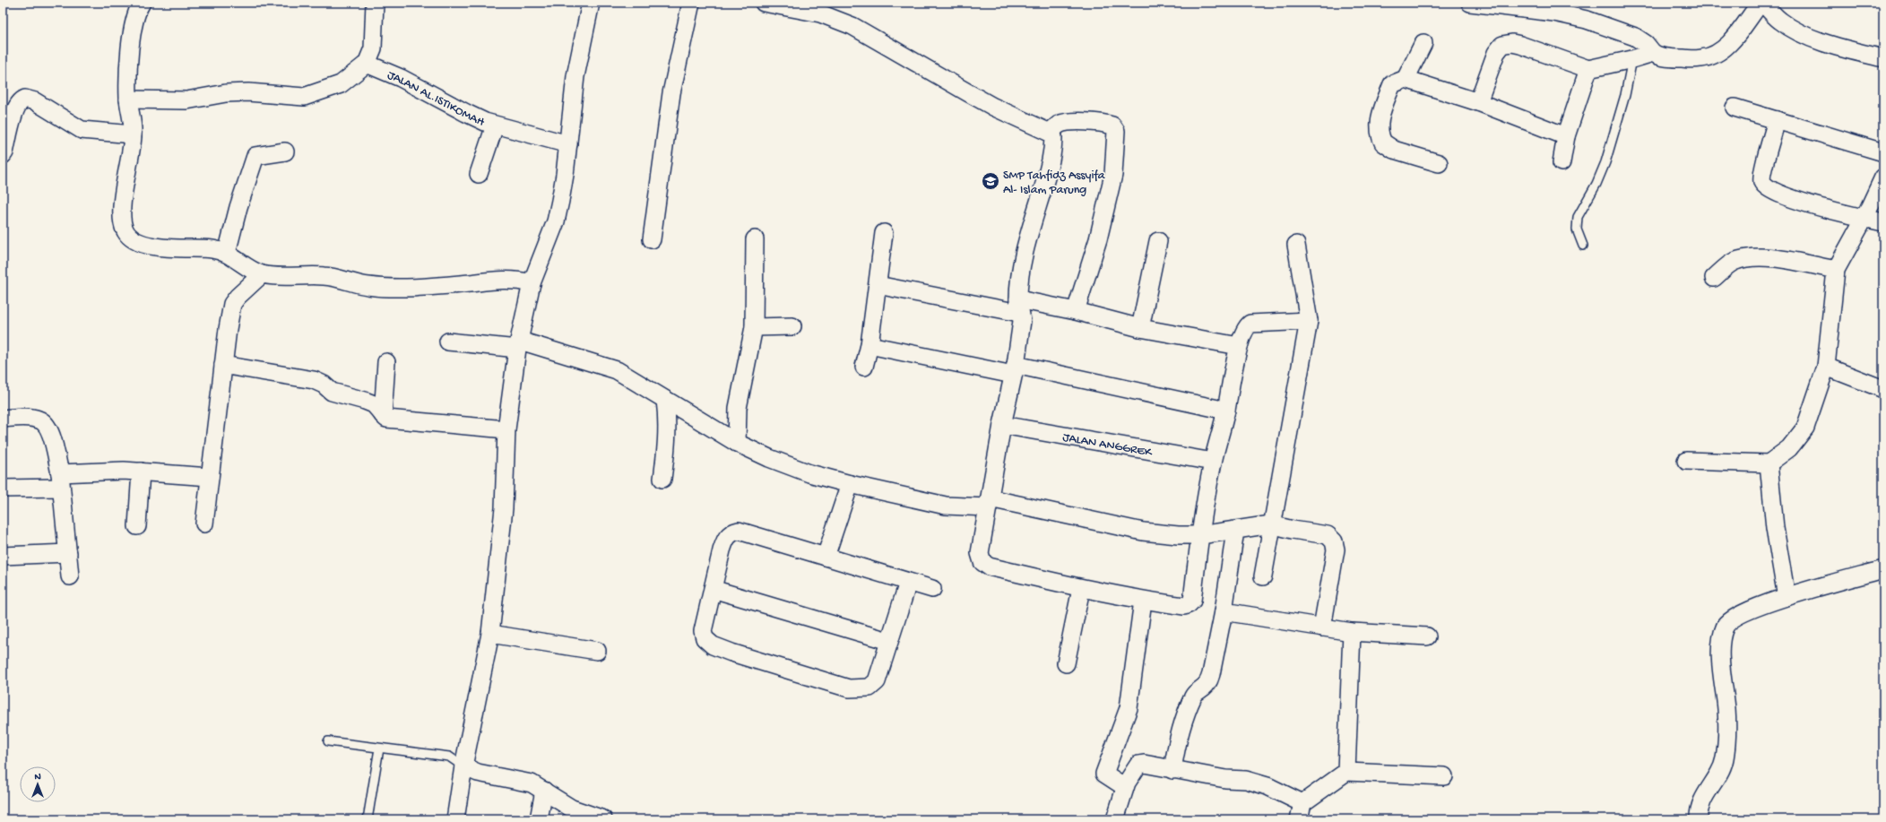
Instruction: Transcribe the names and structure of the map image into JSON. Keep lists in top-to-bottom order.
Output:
{
  "streets": {
    "street": ["JALAN AL.ISTIKOMAH", "JALAN ANGGREK"]
  },
  "places": {
    "school or university": ["SMP Tahfidz Assyifa Al- Islam Parung"]
  },
  "north": "top"
}
